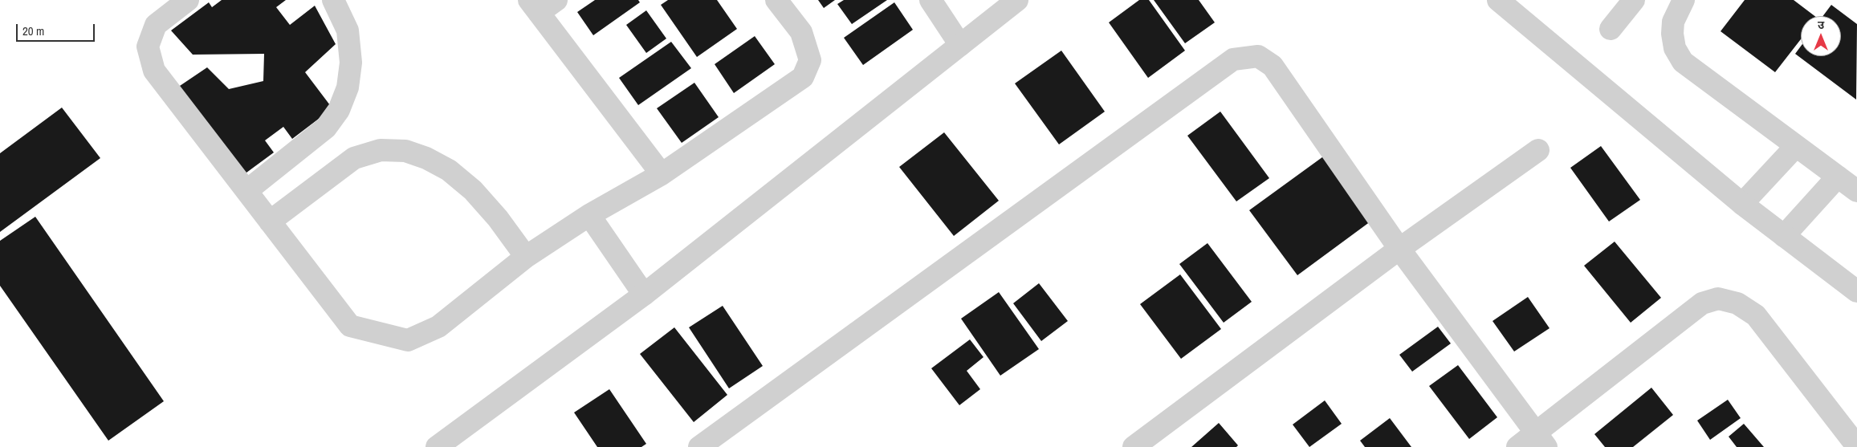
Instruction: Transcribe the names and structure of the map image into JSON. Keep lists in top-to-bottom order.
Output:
{
  "scale_bar": "20 m",
  "north": "top"
}
